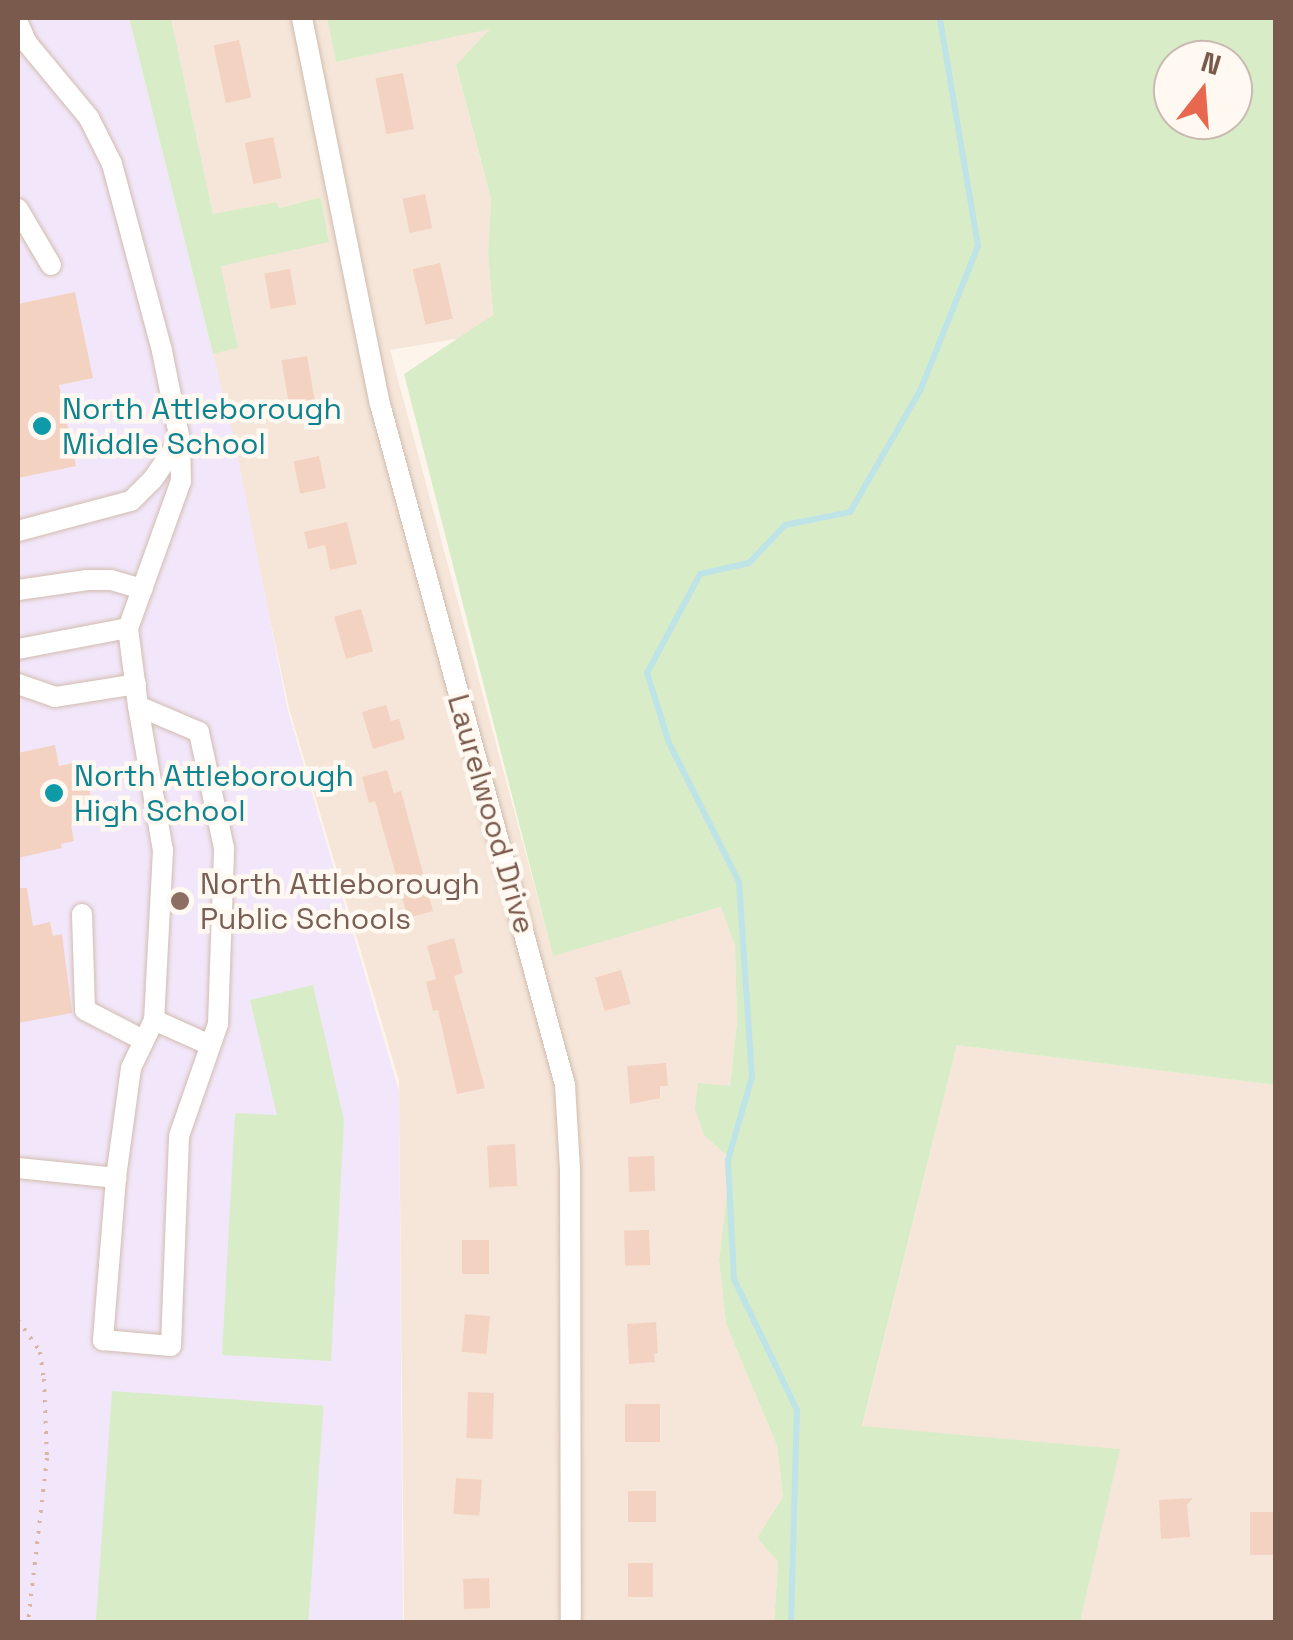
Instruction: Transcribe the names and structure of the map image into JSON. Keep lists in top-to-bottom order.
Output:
{
  "streets": {
    "street": ["Laurelwood Drive"]
  },
  "places": ["North Attleborough Middle School", "North Attleborough High School", "North Attleborough Public Schools"],
  "north": "top"
}
